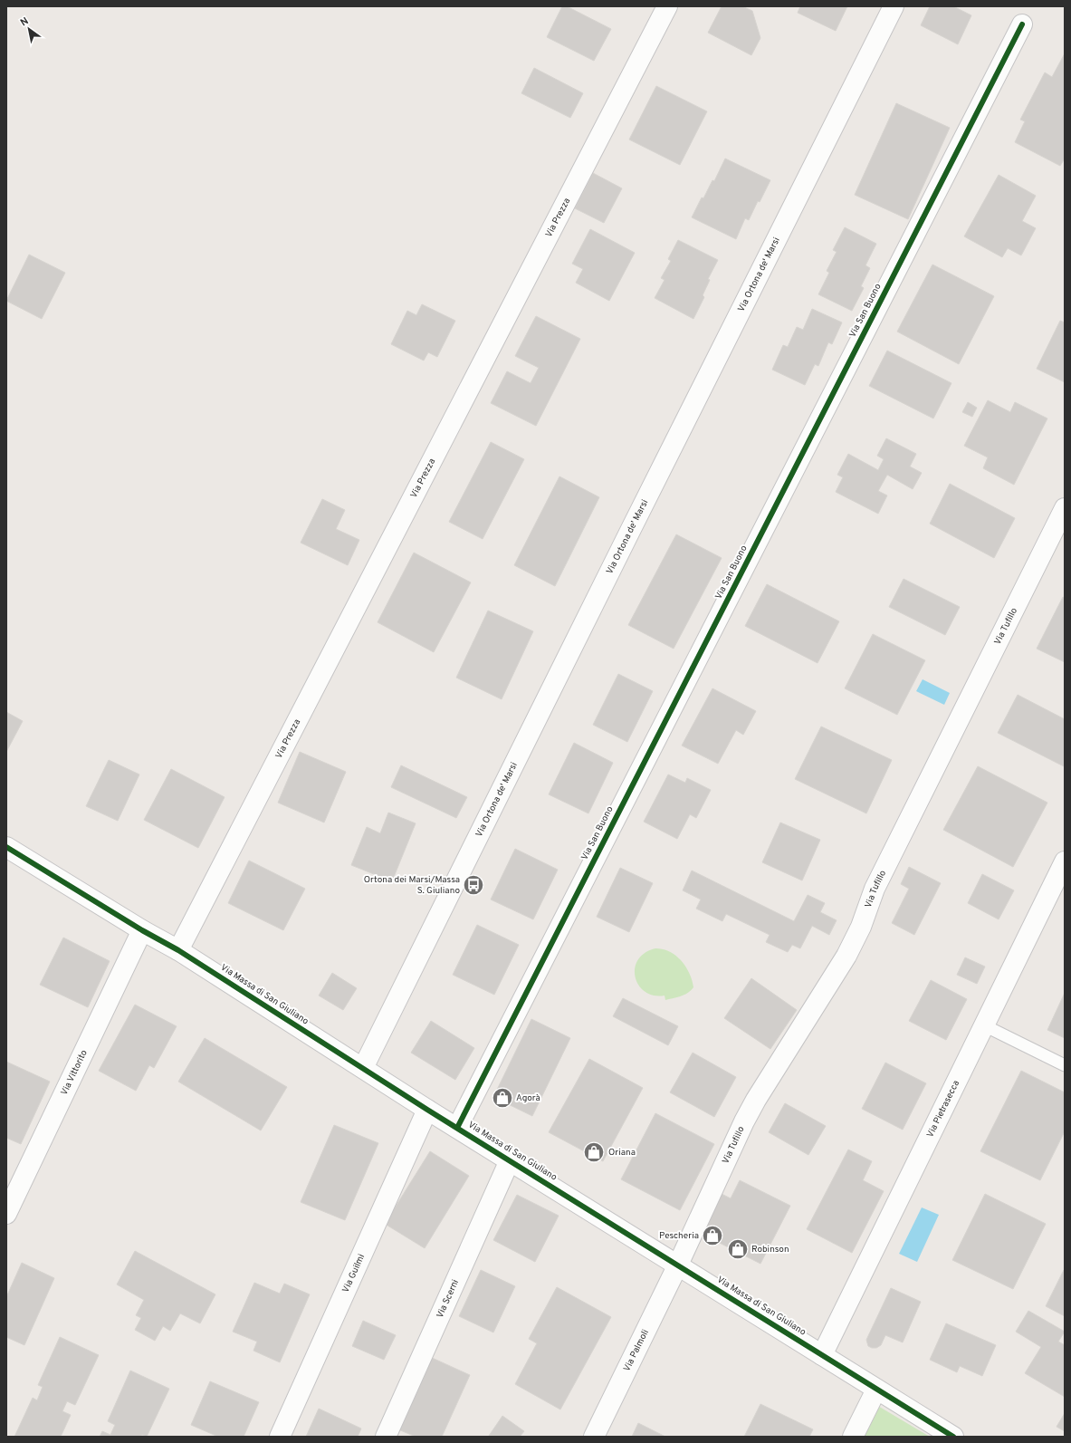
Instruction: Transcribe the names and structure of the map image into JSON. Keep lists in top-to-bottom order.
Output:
{
  "streets": {
    "street": [
      "Via Prezza",
      "Via Ortona de' Marsi",
      "Via San Buono",
      "Via Tufillo",
      "Via Massa di San Giuliano",
      "Via Vittorito",
      "Via Pietrasecca",
      "Via Guilmi",
      "Via Scerni",
      "Via Palmoli"
    ]
  },
  "crossings": [
    ["Via Prezza", "Via Massa di San Giuliano"],
    ["Via Ortona de' Marsi", "Via Massa di San Giuliano"],
    ["Via San Buono", "Via Massa di San Giuliano"],
    ["Via Tufillo", "Via Massa di San Giuliano"],
    ["Via Tufillo", "Via Palmoli"],
    ["Via Massa di San Giuliano", "Via Vittorito"],
    ["Via Massa di San Giuliano", "Via Pietrasecca"],
    ["Via Massa di San Giuliano", "Via Guilmi"],
    ["Via Massa di San Giuliano", "Via Scerni"],
    ["Via Massa di San Giuliano", "Via Palmoli"]
  ],
  "places": {
    "bus stop": ["Ortona dei Marsi/Massa S. Giuliano"],
    "shop": [
      "Agorà",
      "Oriana",
      "Pescheria",
      "Robinson"
    ]
  },
  "north": "top left"
}
